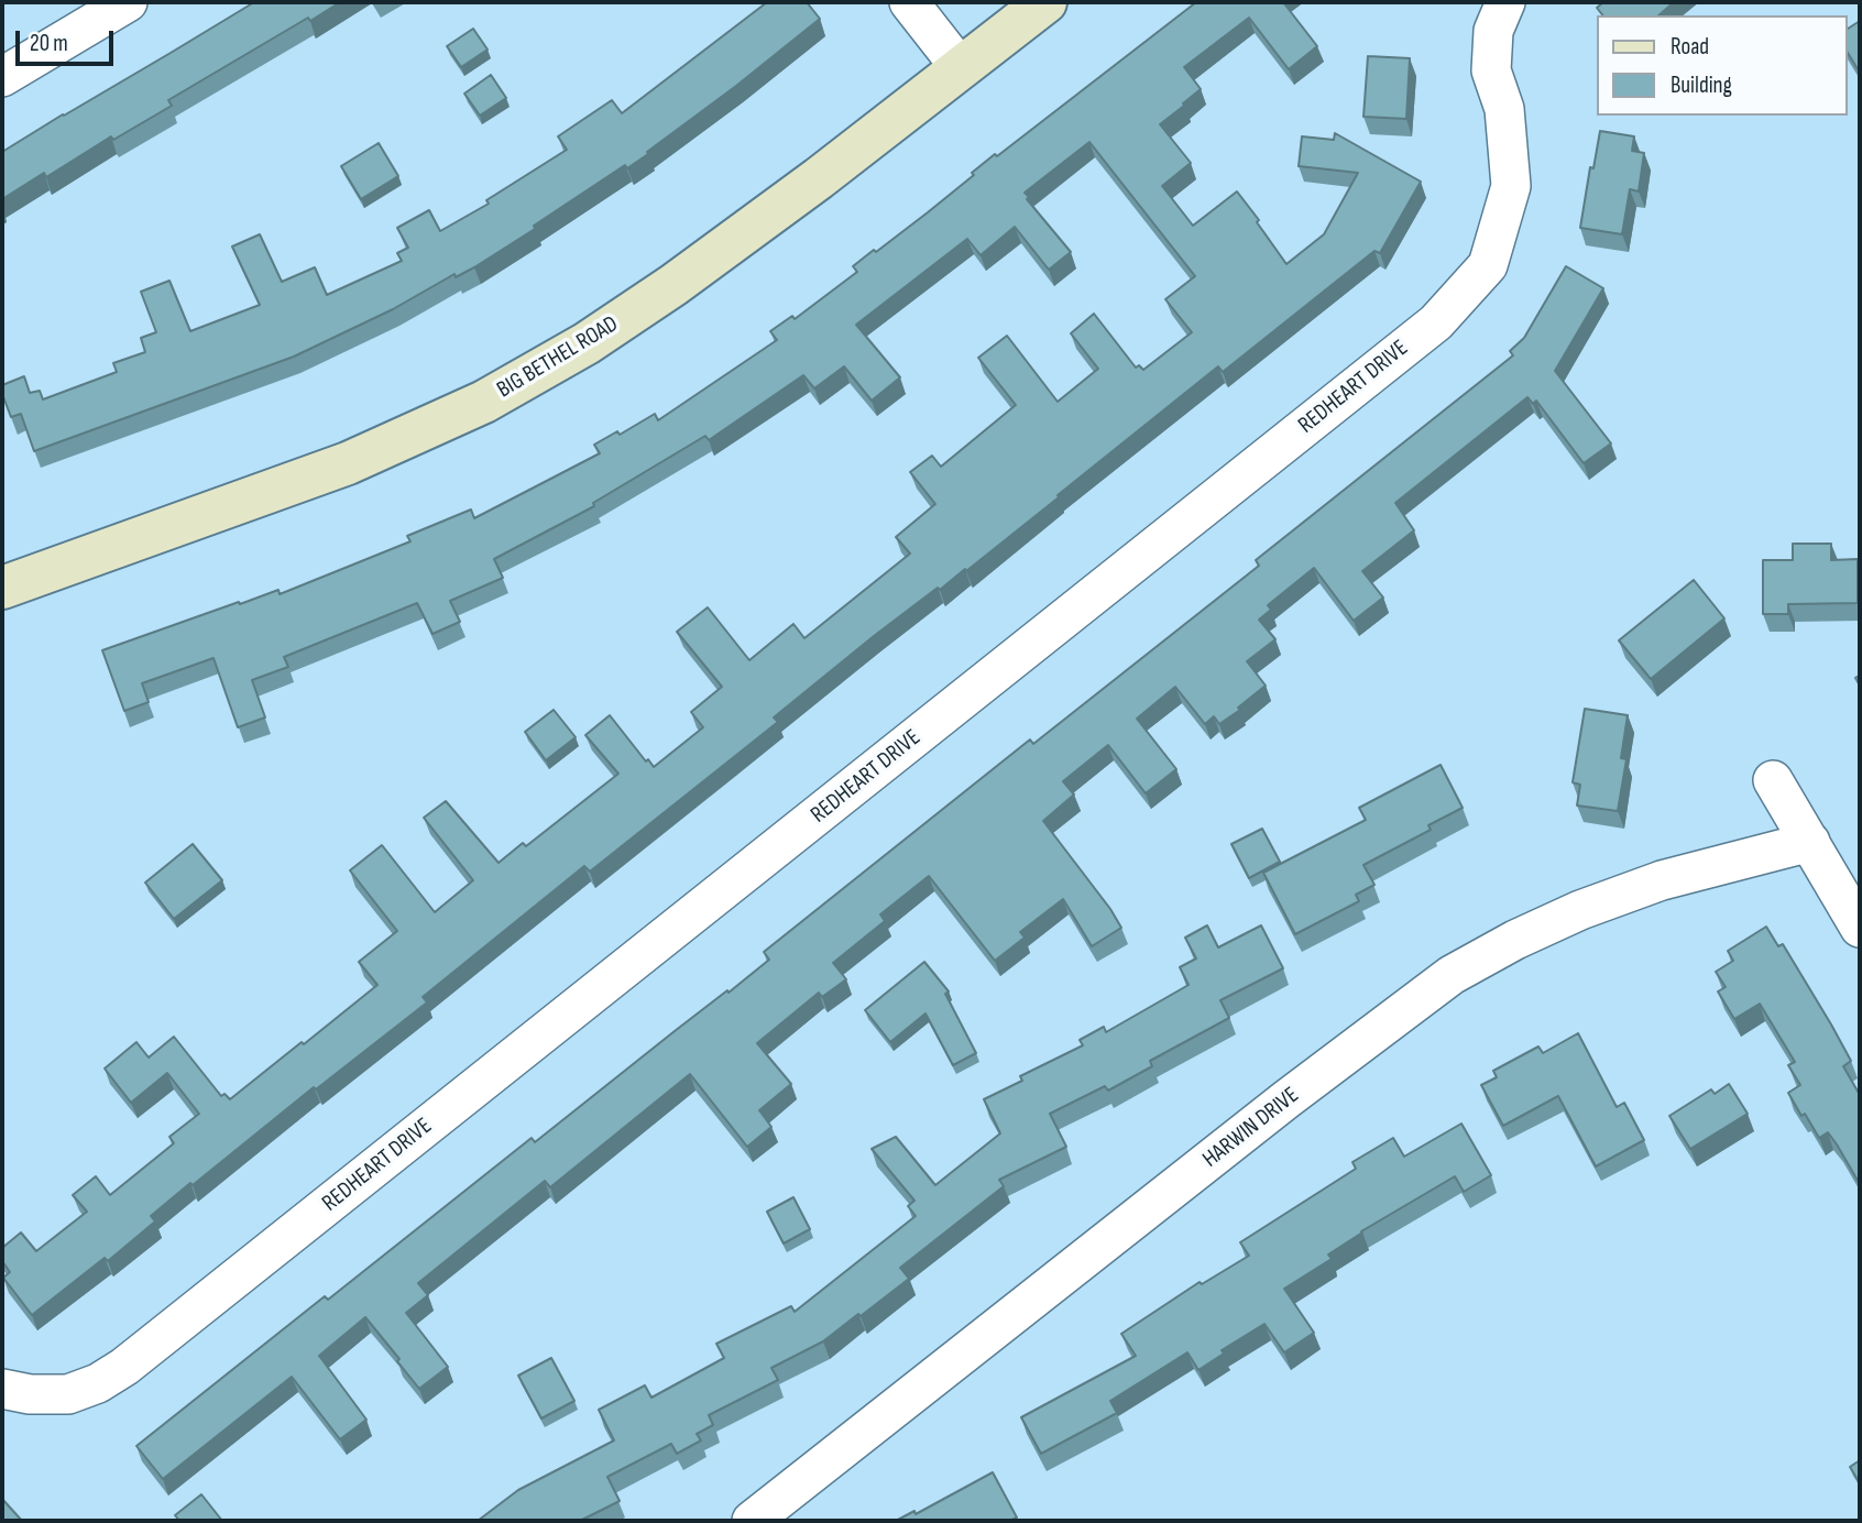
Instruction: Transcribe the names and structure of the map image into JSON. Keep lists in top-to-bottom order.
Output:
{
  "streets": {
    "main road": ["BIG BETHEL ROAD"],
    "street": ["REDHEART DRIVE", "HARWIN DRIVE"]
  },
  "legend": ["Road", "Building"],
  "scale_bar": "20 m"
}
